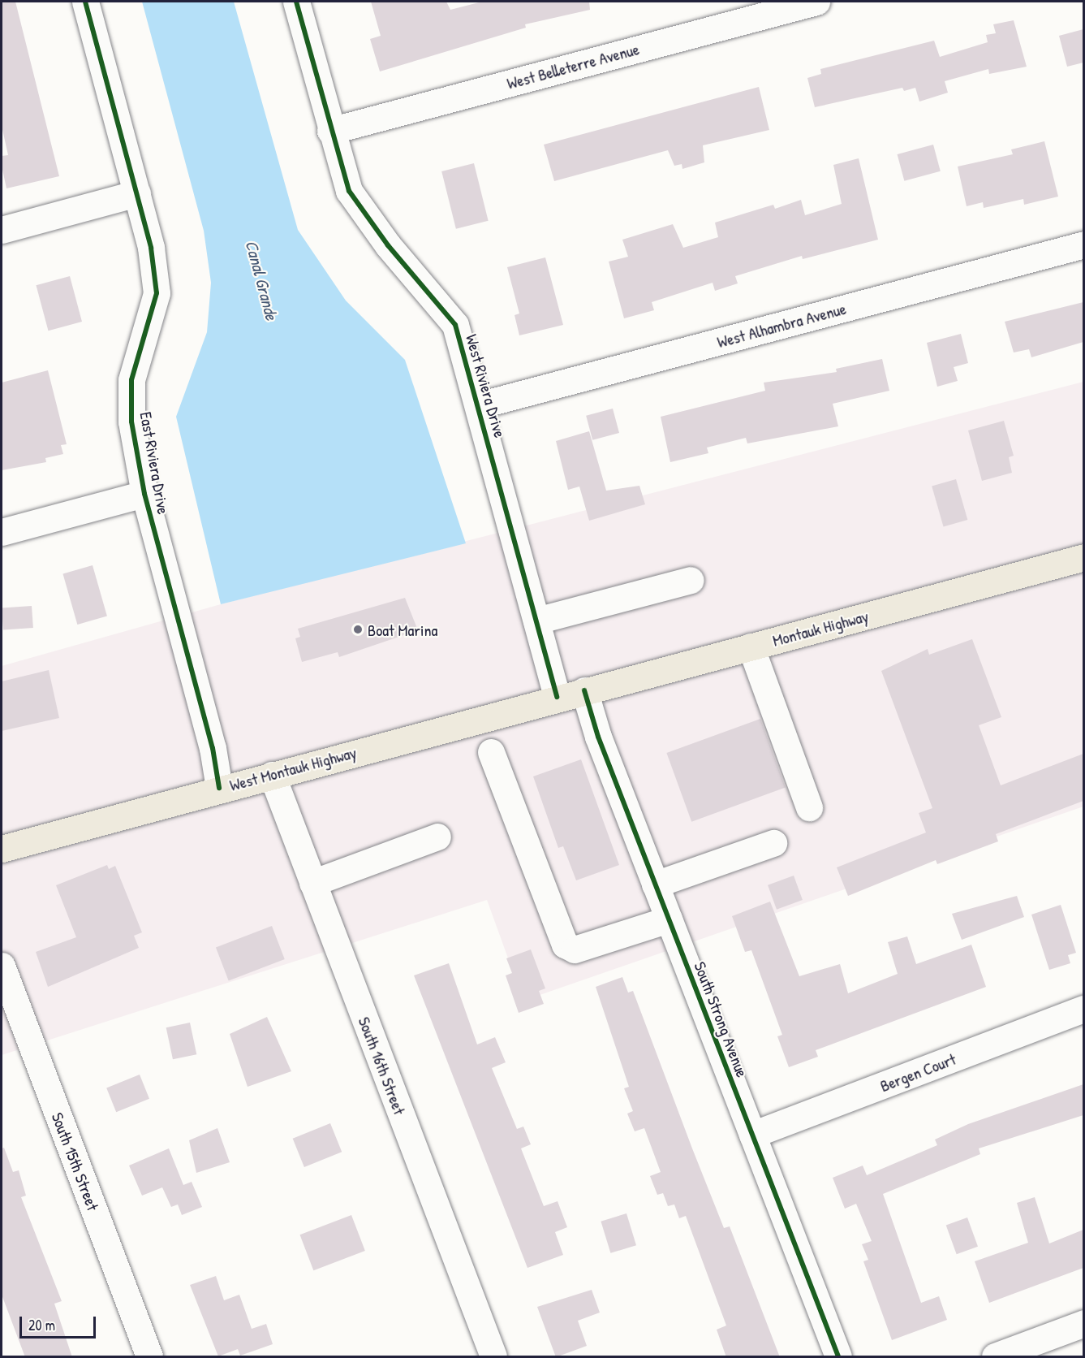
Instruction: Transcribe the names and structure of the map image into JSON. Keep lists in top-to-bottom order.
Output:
{
  "streets": {
    "main road": ["Montauk Highway", "West Montauk Highway"],
    "street": [
      "West Belleterre Avenue",
      "West Alhambra Avenue",
      "West Riviera Drive",
      "East Riviera Drive",
      "South Strong Avenue",
      "South 16th Street",
      "Bergen Court",
      "South 15th Street"
    ]
  },
  "crossings": [
    ["West Belleterre Avenue", "West Riviera Drive"],
    ["West Alhambra Avenue", "West Riviera Drive"],
    ["West Riviera Drive", "Montauk Highway"],
    ["West Riviera Drive", "West Montauk Highway"],
    ["East Riviera Drive", "West Montauk Highway"],
    ["Montauk Highway", "West Montauk Highway"],
    ["Montauk Highway", "South Strong Avenue"],
    ["West Montauk Highway", "South 16th Street"],
    ["South Strong Avenue", "Bergen Court"]
  ],
  "water": ["Canal Grande"],
  "places": ["Boat Marina"],
  "scale_bar": "20 m"
}
